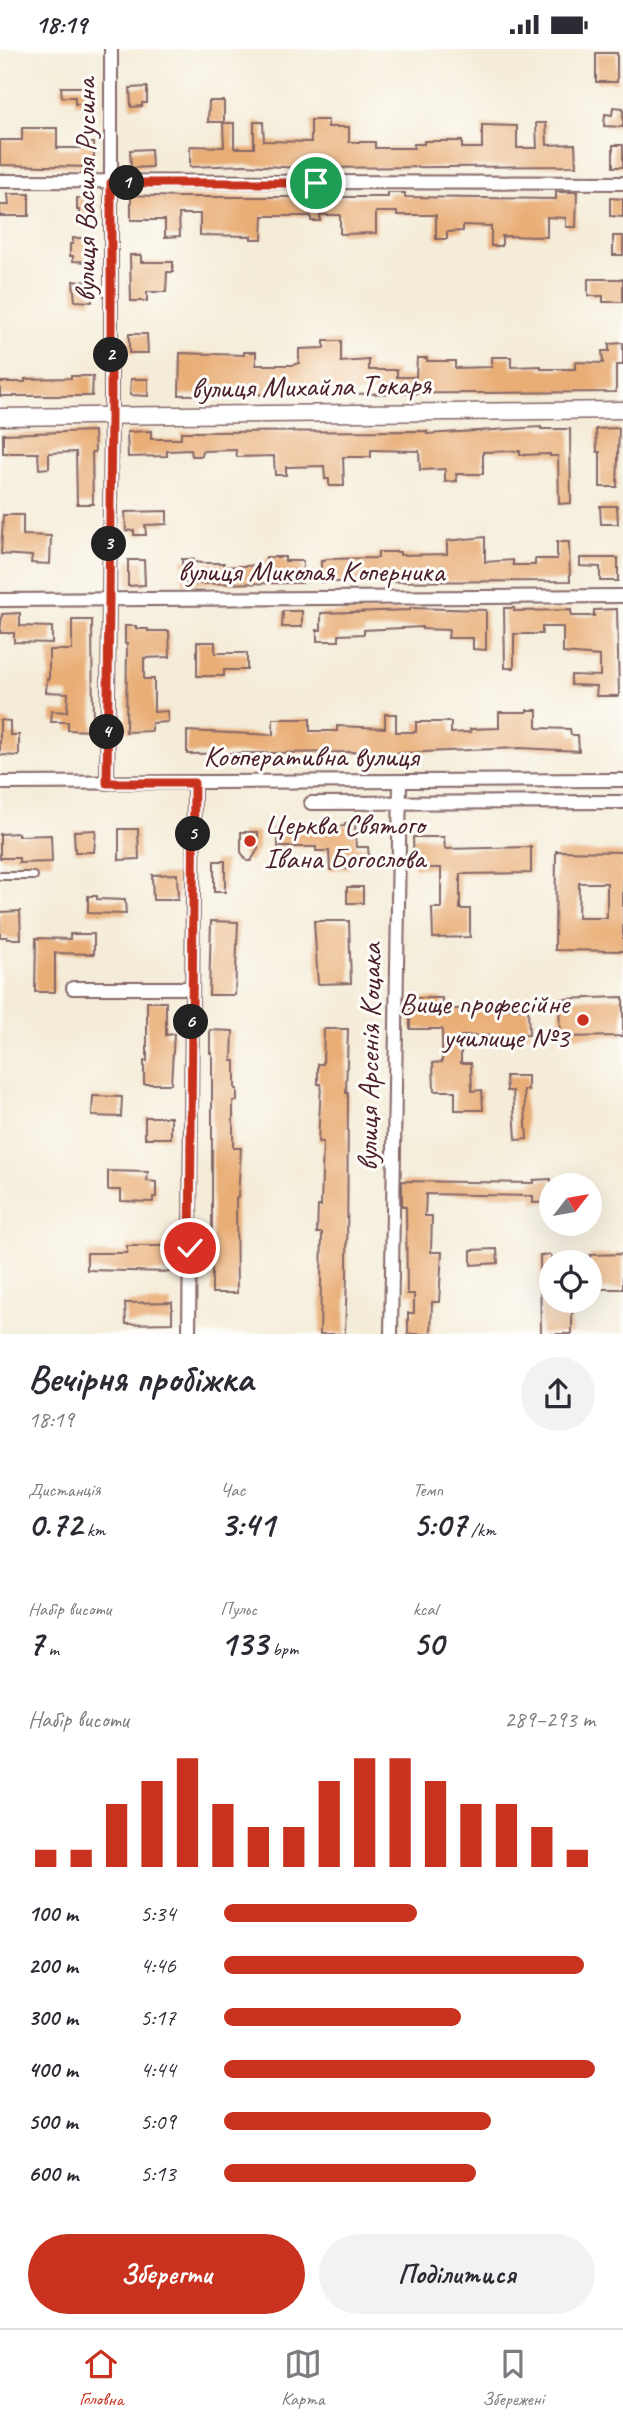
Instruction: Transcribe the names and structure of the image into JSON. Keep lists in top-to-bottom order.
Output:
{
  "streets": {
    "street": [
      "вулиця Василя Русина",
      "вулиця Михайла Токаря",
      "вулиця Миколая Коперника",
      "Кооперативна вулиця",
      "вулиця Арсенія Коцака"
    ]
  },
  "crossings": [
    ["вулиця Василя Русина", "вулиця Михайла Токаря"],
    ["вулиця Василя Русина", "вулиця Миколая Коперника"],
    ["вулиця Василя Русина", "Кооперативна вулиця"],
    ["Кооперативна вулиця", "вулиця Арсенія Коцака"]
  ],
  "places": ["Церква Святого Івана Богослова", "Вище професійне училище №3"],
  "north": "top right",
  "page": {
    "status": "18:19",
    "pins": [
      "1",
      "2",
      "3",
      "4",
      "5",
      "6"
    ],
    "heading": ["Вечірня пробіжка", "18:19"],
    "stats": [
      ["Дистанція", "0.72 km"],
      ["Час", "3:41"],
      ["Темп", "5:07 /km"],
      ["Набір висоти", "7 m"],
      ["Пульс", "133 bpm"],
      ["kcal", "50"]
    ],
    "chart": ["Набір висоти", "289–293 m"],
    "list": [
      {
        "name": "100 m",
        "note": "5:34"
      },
      {
        "name": "200 m",
        "note": "4:46"
      },
      {
        "name": "300 m",
        "note": "5:17"
      },
      {
        "name": "400 m",
        "note": "4:44"
      },
      {
        "name": "500 m",
        "note": "5:09"
      },
      {
        "name": "600 m",
        "note": "5:13"
      }
    ],
    "buttons": ["Зберегти", "Поділитися"],
    "tabs": ["Головна", "Карта", "Збережені"]
  }
}
